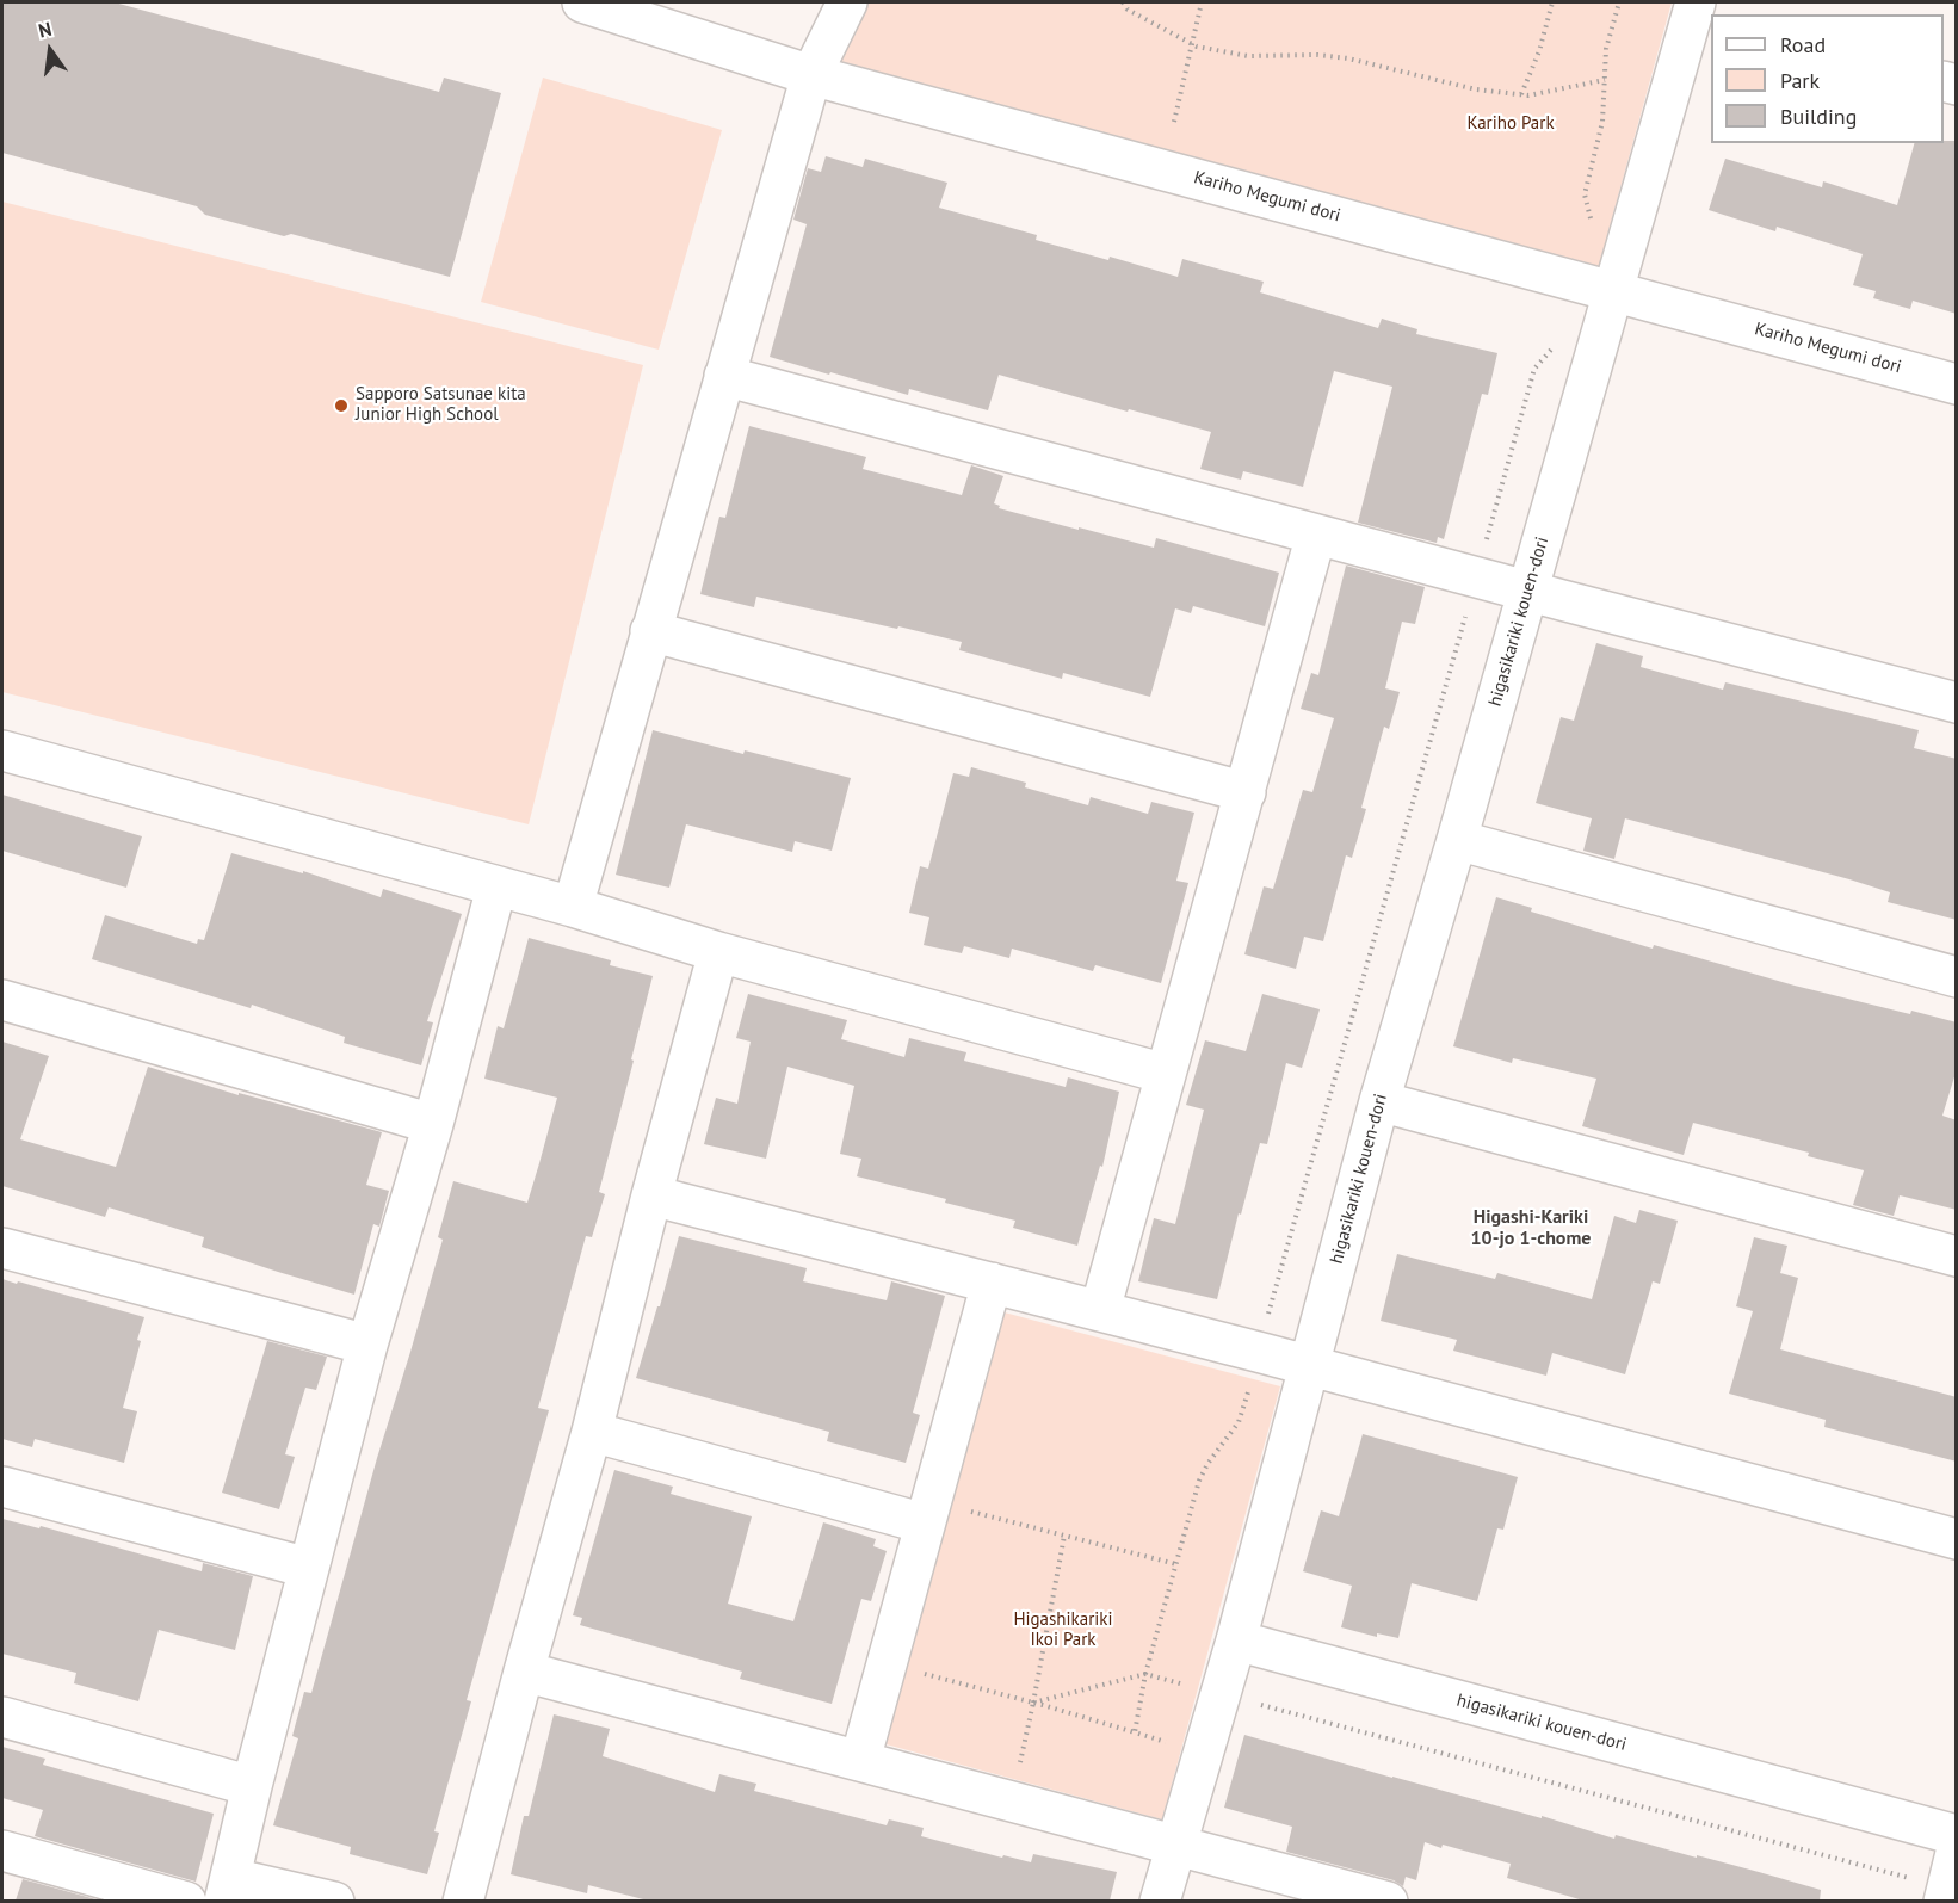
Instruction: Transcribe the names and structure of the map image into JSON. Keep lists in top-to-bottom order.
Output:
{
  "streets": {
    "street": ["Kariho Megumi dori", "higasikariki kouen-dori"]
  },
  "crossings": [
    ["Kariho Megumi dori", "higasikariki kouen-dori"]
  ],
  "districts": ["Higashi-Kariki 10-jo 1-chome"],
  "parks": ["Kariho Park", "Higashikariki Ikoi Park"],
  "places": ["Sapporo Satsunae kita Junior High School"],
  "legend": ["Road", "Park", "Building"],
  "north": "top"
}
